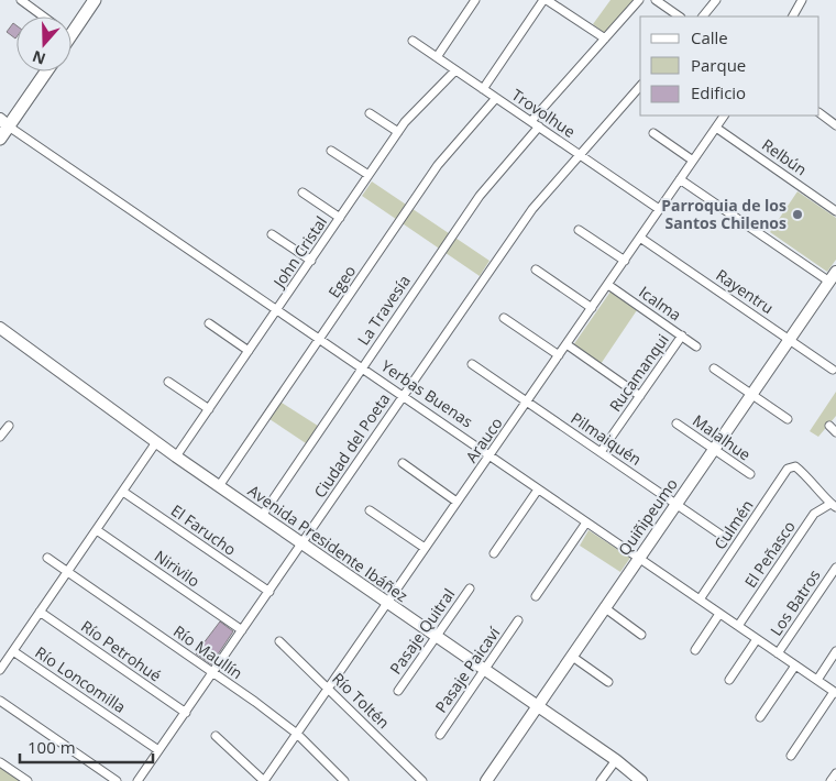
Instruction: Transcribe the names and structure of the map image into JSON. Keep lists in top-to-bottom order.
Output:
{
  "streets": {
    "street": [
      "Trovolhue",
      "Relbún",
      "John Cristal",
      "Egeo",
      "Rayentru",
      "Icalma",
      "La Travesía",
      "Rucamanqui",
      "Yerbas Buenas",
      "Malalhue",
      "Pilmaiquén",
      "Arauco",
      "Ciudad del Poeta",
      "Quiñipeumo",
      "Culmén",
      "El Farucho",
      "Avenida Presidente Ibáñez",
      "El Peñasco",
      "Nirivilo",
      "Los Batros",
      "Pasaje Quitral",
      "Río Petrohué",
      "Río Maullín",
      "Pasaje Paicaví",
      "Río Loncomilla",
      "Río Toltén"
    ]
  },
  "crossings": [
    ["Trovolhue", "John Cristal"],
    ["Trovolhue", "Egeo"],
    ["Trovolhue", "La Travesía"],
    ["Trovolhue", "Arauco"],
    ["Trovolhue", "Ciudad del Poeta"],
    ["Relbún", "Arauco"],
    ["John Cristal", "Yerbas Buenas"],
    ["John Cristal", "Avenida Presidente Ibáñez"],
    ["Egeo", "Yerbas Buenas"],
    ["Egeo", "Avenida Presidente Ibáñez"],
    ["Rayentru", "Arauco"],
    ["Rayentru", "Quiñipeumo"],
    ["Icalma", "Rucamanqui"],
    ["Icalma", "Arauco"],
    ["La Travesía", "Yerbas Buenas"],
    ["La Travesía", "Avenida Presidente Ibáñez"],
    ["Rucamanqui", "Pilmaiquén"],
    ["Yerbas Buenas", "Arauco"],
    ["Yerbas Buenas", "Ciudad del Poeta"],
    ["Yerbas Buenas", "Quiñipeumo"],
    ["Yerbas Buenas", "Culmén"],
    ["Yerbas Buenas", "El Peñasco"],
    ["Yerbas Buenas", "Los Batros"],
    ["Malalhue", "Quiñipeumo"],
    ["Pilmaiquén", "Arauco"],
    ["Pilmaiquén", "Quiñipeumo"],
    ["Arauco", "Avenida Presidente Ibáñez"],
    ["Arauco", "Río Maullín"],
    ["Arauco", "Río Toltén"],
    ["Ciudad del Poeta", "El Farucho"],
    ["Ciudad del Poeta", "Avenida Presidente Ibáñez"],
    ["Ciudad del Poeta", "Nirivilo"],
    ["Ciudad del Poeta", "Río Petrohué"],
    ["Ciudad del Poeta", "Río Maullín"],
    ["Ciudad del Poeta", "Río Loncomilla"],
    ["Quiñipeumo", "Avenida Presidente Ibáñez"],
    ["Culmén", "El Peñasco"],
    ["Avenida Presidente Ibáñez", "Pasaje Quitral"],
    ["Avenida Presidente Ibáñez", "Pasaje Paicaví"]
  ],
  "places": ["Parroquia de los Santos Chilenos"],
  "legend": ["Calle", "Parque", "Edificio"],
  "scale_bar": "100 m",
  "north": "bottom"
}
